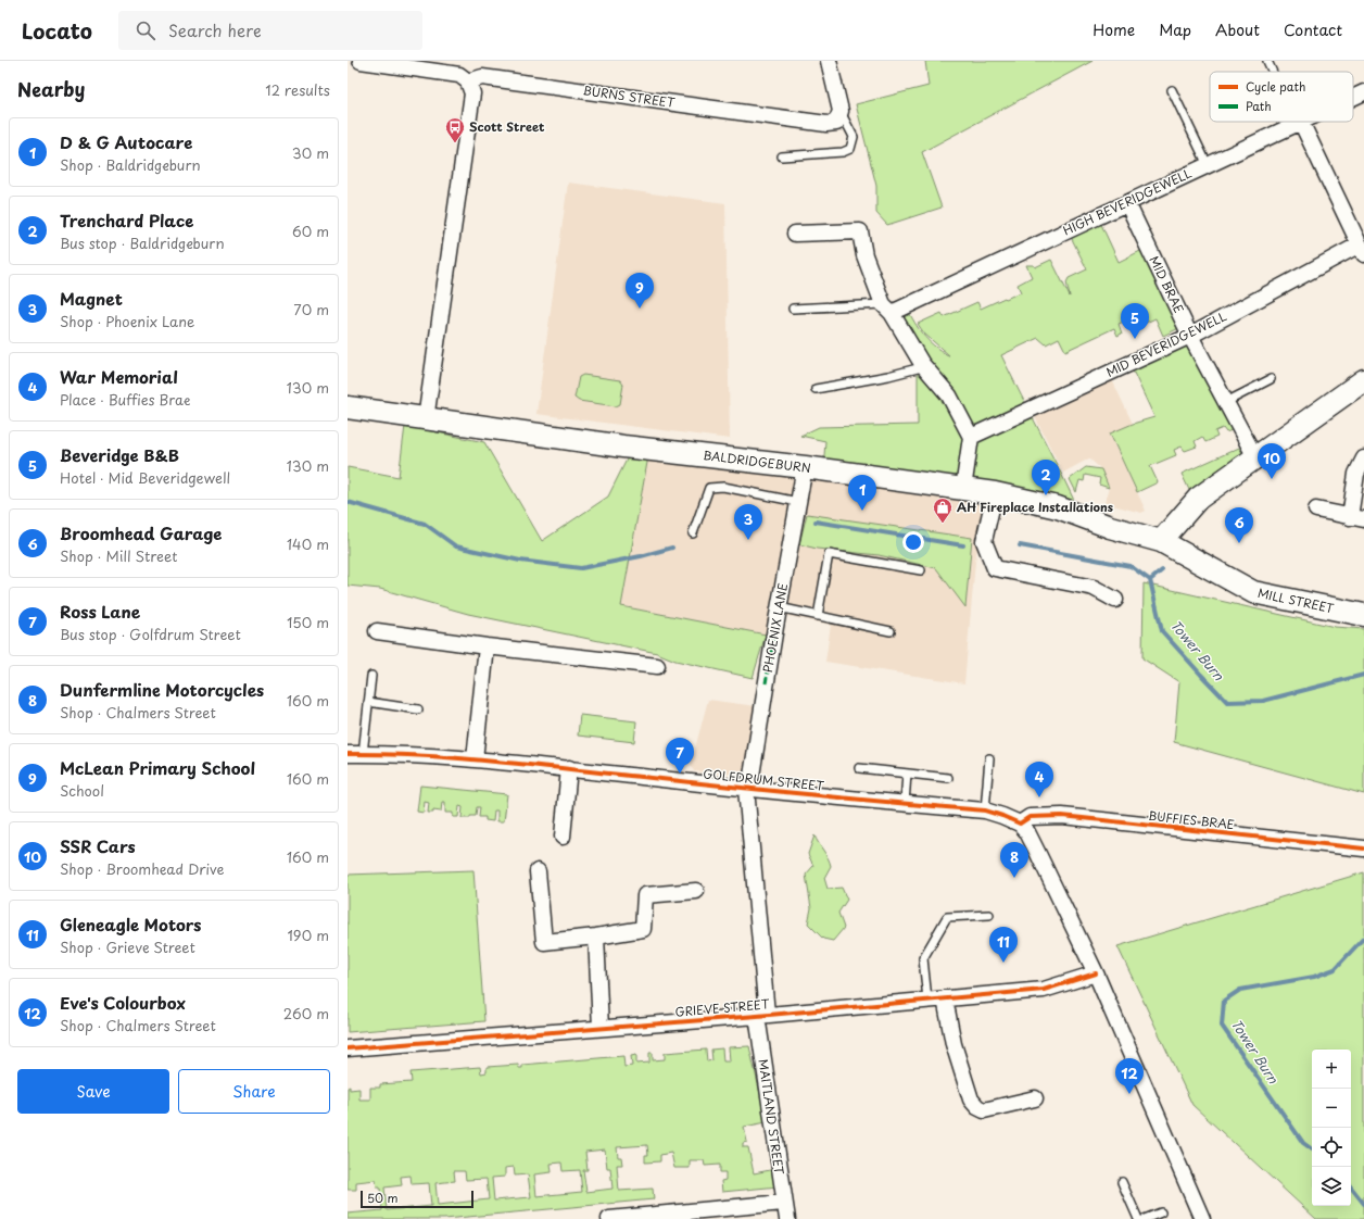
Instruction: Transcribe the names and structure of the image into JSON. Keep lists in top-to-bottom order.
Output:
{
  "streets": {
    "main road": ["BALDRIDGEBURN", "MILL STREET"],
    "street": [
      "BURNS STREET",
      "HIGH BEVERIDGEWELL",
      "MID BRAE",
      "MID BEVERIDGEWELL",
      "PHOENIX LANE",
      "GOLFDRUM STREET",
      "BUFFIES BRAE",
      "GRIEVE STREET",
      "MAITLAND STREET"
    ]
  },
  "crossings": [
    ["HIGH BEVERIDGEWELL", "MID BRAE"],
    ["MID BRAE", "MID BEVERIDGEWELL"],
    ["BALDRIDGEBURN", "MILL STREET"],
    ["BALDRIDGEBURN", "PHOENIX LANE"],
    ["PHOENIX LANE", "GOLFDRUM STREET"],
    ["PHOENIX LANE", "MAITLAND STREET"],
    ["GOLFDRUM STREET", "BUFFIES BRAE"],
    ["GOLFDRUM STREET", "MAITLAND STREET"],
    ["GRIEVE STREET", "MAITLAND STREET"]
  ],
  "water": ["Tower Burn"],
  "places": {
    "bus stop": ["Scott Street"],
    "shop": ["AH Fireplace Installations"]
  },
  "legend": ["Cycle path", "Path"],
  "scale_bar": "50 m",
  "page": {
    "header": "Locato",
    "search": "Search here",
    "nav": [
      "Home",
      "Map",
      "About",
      "Contact"
    ],
    "heading": ["Nearby", "12 results"],
    "list": [
      {
        "mark": "1",
        "name": "D & G Autocare",
        "note": "Shop · Baldridgeburn",
        "value": "30 m"
      },
      {
        "mark": "2",
        "name": "Trenchard Place",
        "note": "Bus stop · Baldridgeburn",
        "value": "60 m"
      },
      {
        "mark": "3",
        "name": "Magnet",
        "note": "Shop · Phoenix Lane",
        "value": "70 m"
      },
      {
        "mark": "4",
        "name": "War Memorial",
        "note": "Place · Buffies Brae",
        "value": "130 m"
      },
      {
        "mark": "5",
        "name": "Beveridge B&B",
        "note": "Hotel · Mid Beveridgewell",
        "value": "130 m"
      },
      {
        "mark": "6",
        "name": "Broomhead Garage",
        "note": "Shop · Mill Street",
        "value": "140 m"
      },
      {
        "mark": "7",
        "name": "Ross Lane",
        "note": "Bus stop · Golfdrum Street",
        "value": "150 m"
      },
      {
        "mark": "8",
        "name": "Dunfermline Motorcycles",
        "note": "Shop · Chalmers Street",
        "value": "160 m"
      },
      {
        "mark": "9",
        "name": "McLean Primary School",
        "note": "School",
        "value": "160 m"
      },
      {
        "mark": "10",
        "name": "SSR Cars",
        "note": "Shop · Broomhead Drive",
        "value": "160 m"
      },
      {
        "mark": "11",
        "name": "Gleneagle Motors",
        "note": "Shop · Grieve Street",
        "value": "190 m"
      },
      {
        "mark": "12",
        "name": "Eve's Colourbox",
        "note": "Shop · Chalmers Street",
        "value": "260 m"
      }
    ],
    "pins": [
      "9",
      "5",
      "10",
      "2",
      "1",
      "3",
      "6",
      "7",
      "4",
      "8",
      "11",
      "12"
    ],
    "map_buttons": ["+", "−"],
    "buttons": ["Save", "Share"],
    "scale": "50 m"
  }
}
